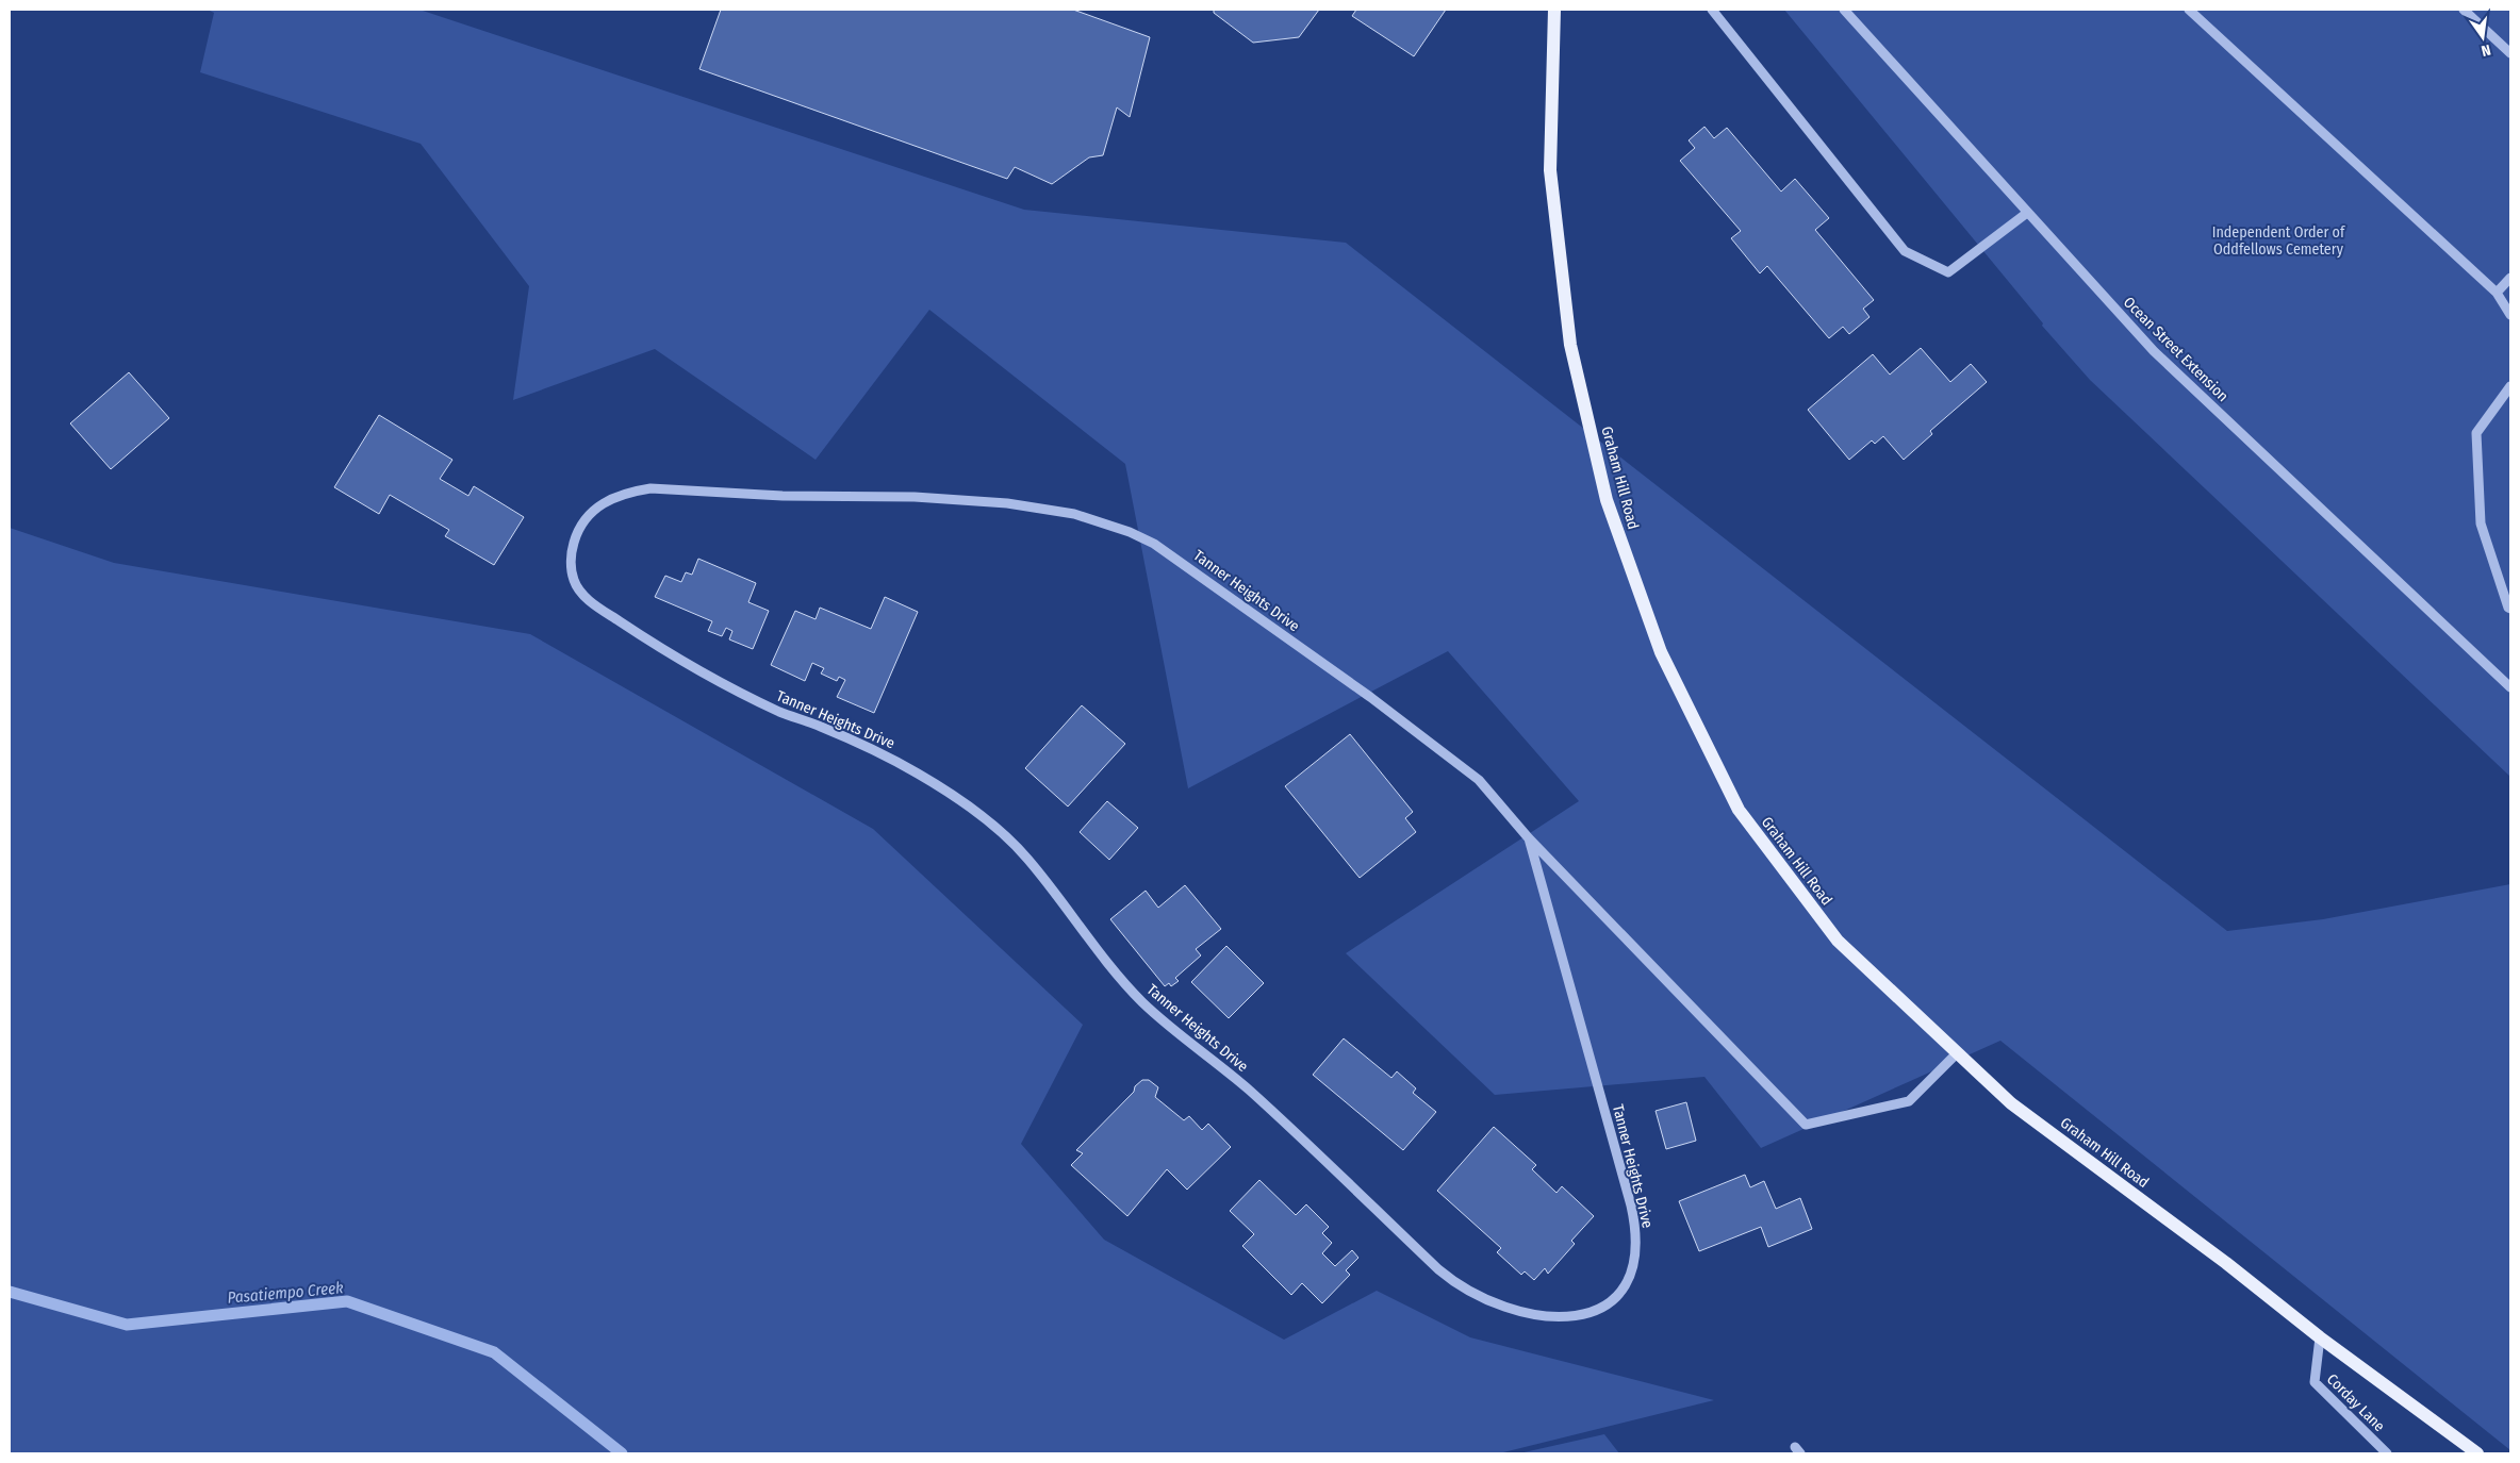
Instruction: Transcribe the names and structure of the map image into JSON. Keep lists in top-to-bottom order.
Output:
{
  "streets": {
    "main road": ["Graham Hill Road"],
    "street": ["Ocean Street Extension", "Tanner Heights Drive", "Corday Lane"]
  },
  "crossings": [
    ["Graham Hill Road", "Tanner Heights Drive"],
    ["Graham Hill Road", "Corday Lane"]
  ],
  "water": ["Pasatiempo Creek"],
  "parks": ["Independent Order of Oddfellows Cemetery"],
  "north": "bottom"
}
